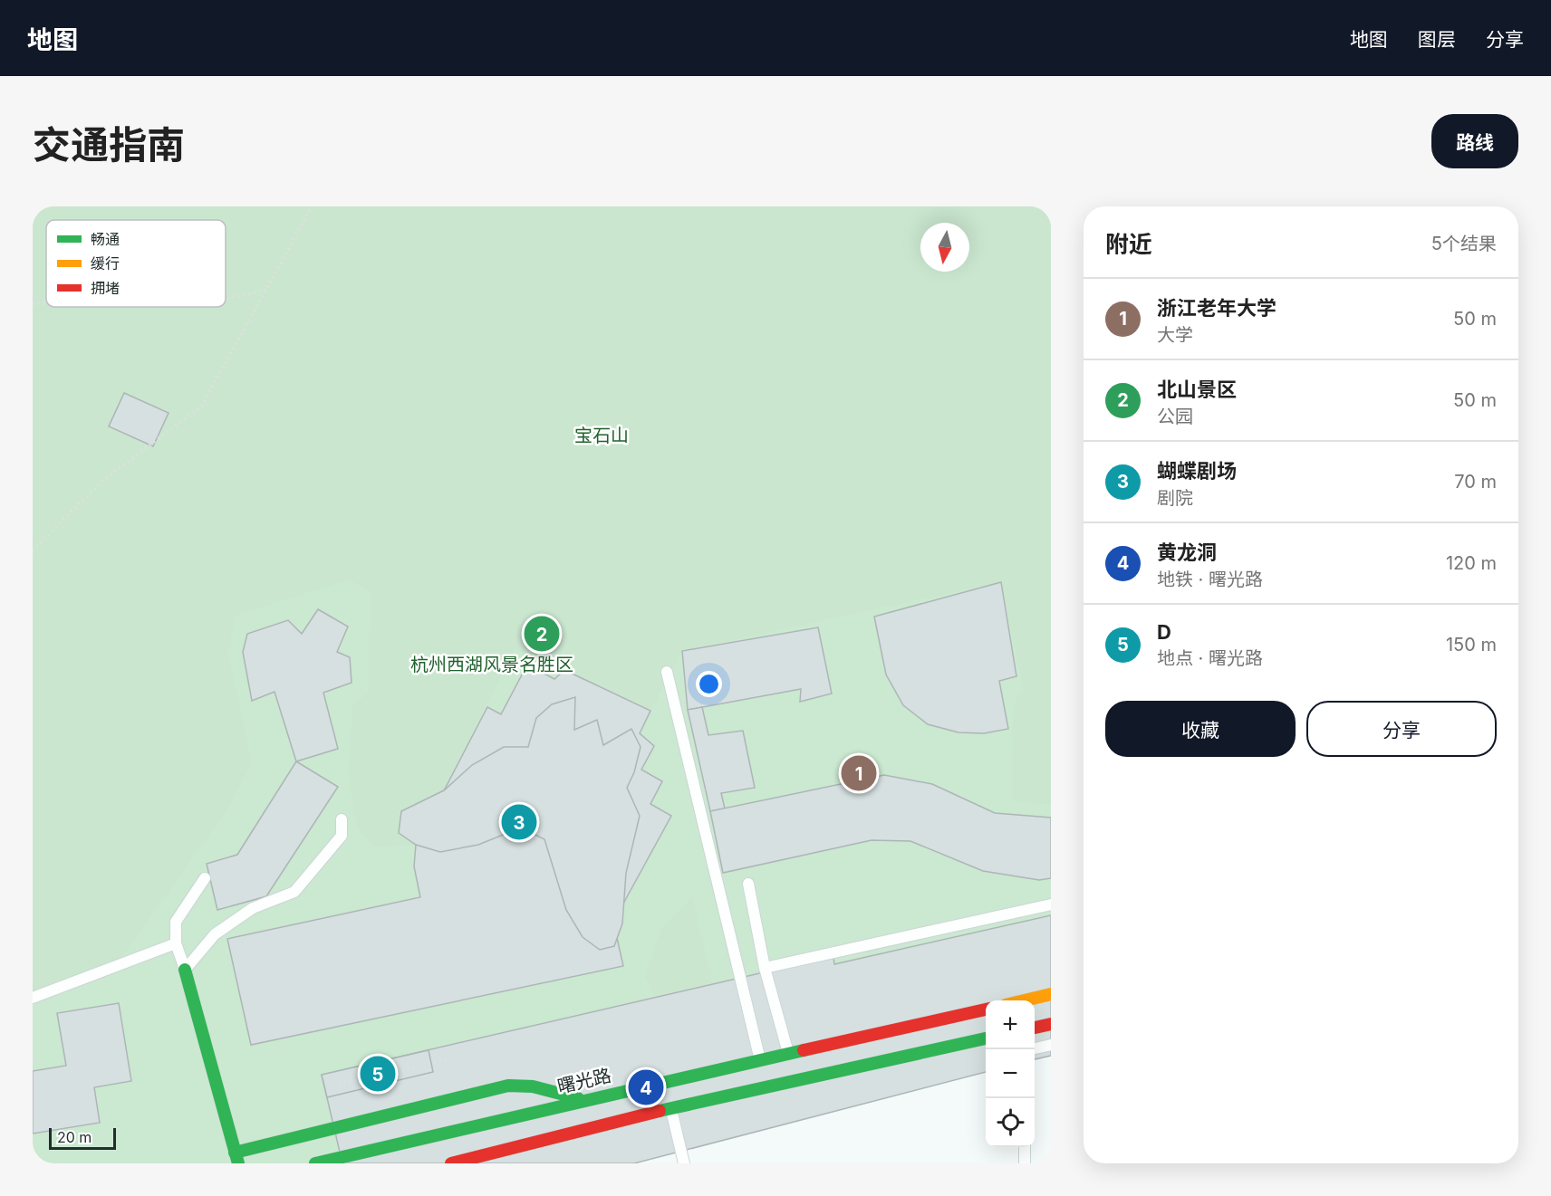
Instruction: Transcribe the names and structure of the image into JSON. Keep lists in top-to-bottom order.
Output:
{
  "streets": {
    "main road": ["曙光路"]
  },
  "parks": ["宝石山", "杭州西湖风景名胜区"],
  "legend": ["畅通", "缓行", "拥堵"],
  "scale_bar": "20 m",
  "north": "bottom",
  "page": {
    "header": "地图",
    "nav": ["地图", "图层", "分享"],
    "title": "交通指南",
    "buttons": [
      "路线",
      ["收藏", "分享"]
    ],
    "heading": ["附近", "5个结果"],
    "list": [
      {
        "mark": "1",
        "name": "浙江老年大学",
        "note": "大学",
        "value": "50 m"
      },
      {
        "mark": "2",
        "name": "北山景区",
        "note": "公园",
        "value": "50 m"
      },
      {
        "mark": "3",
        "name": "蝴蝶剧场",
        "note": "剧院",
        "value": "70 m"
      },
      {
        "mark": "4",
        "name": "黄龙洞",
        "note": "地铁 · 曙光路",
        "value": "120 m"
      },
      {
        "mark": "5",
        "name": "D",
        "note": "地点 · 曙光路",
        "value": "150 m"
      }
    ],
    "pins": [
      "2",
      "1",
      "3",
      "5",
      "4"
    ],
    "map_buttons": ["+", "−"],
    "scale": "20 m"
  }
}
